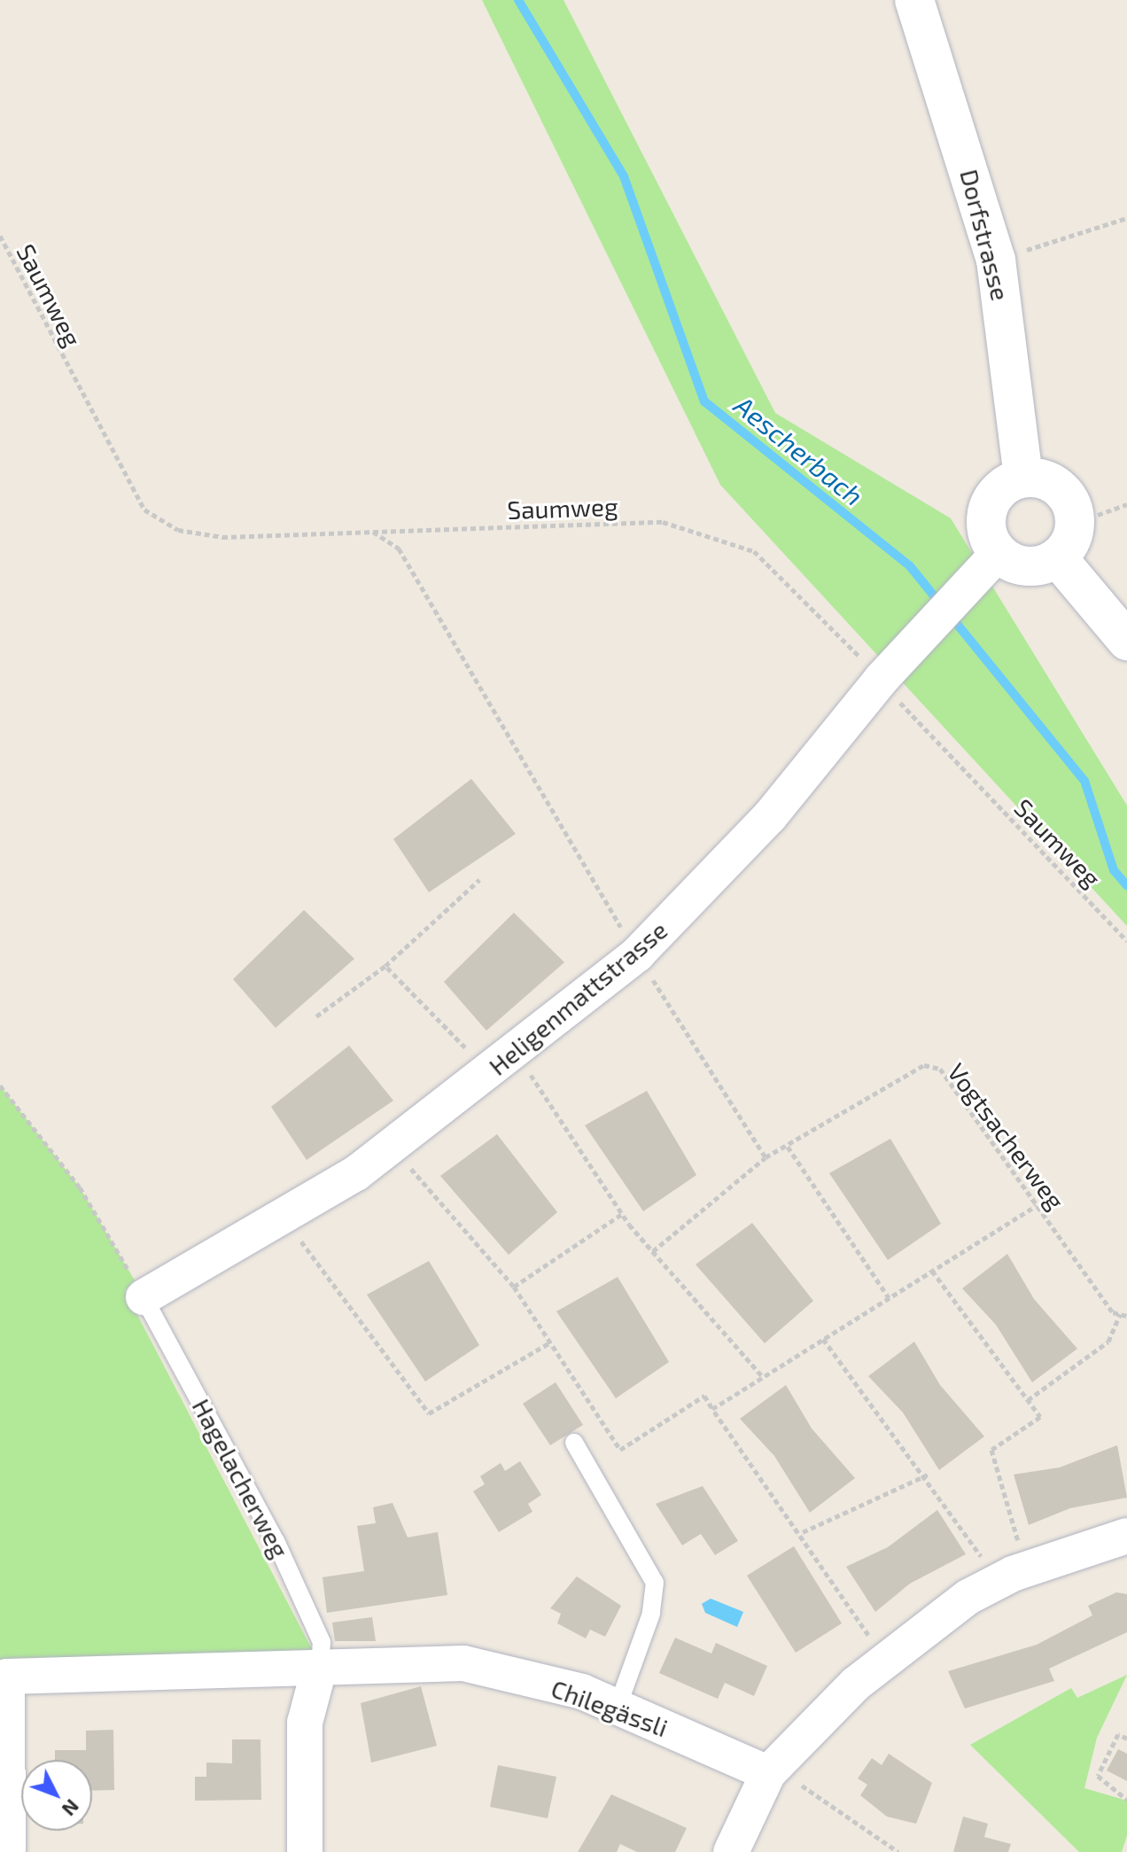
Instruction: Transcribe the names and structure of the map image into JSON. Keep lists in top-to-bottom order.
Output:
{
  "streets": {
    "street": ["Dorfstrasse", "Heligenmattstrasse", "Chilegässli"],
    "lane": ["Hagelacherweg"],
    "path": ["Saumweg", "Vogtsacherweg"]
  },
  "crossings": [
    ["Dorfstrasse", "Heligenmattstrasse"],
    ["Saumweg", "Heligenmattstrasse"],
    ["Heligenmattstrasse", "Hagelacherweg"],
    ["Hagelacherweg", "Chilegässli"]
  ],
  "water": ["Aescherbach"],
  "north": "bottom right"
}
